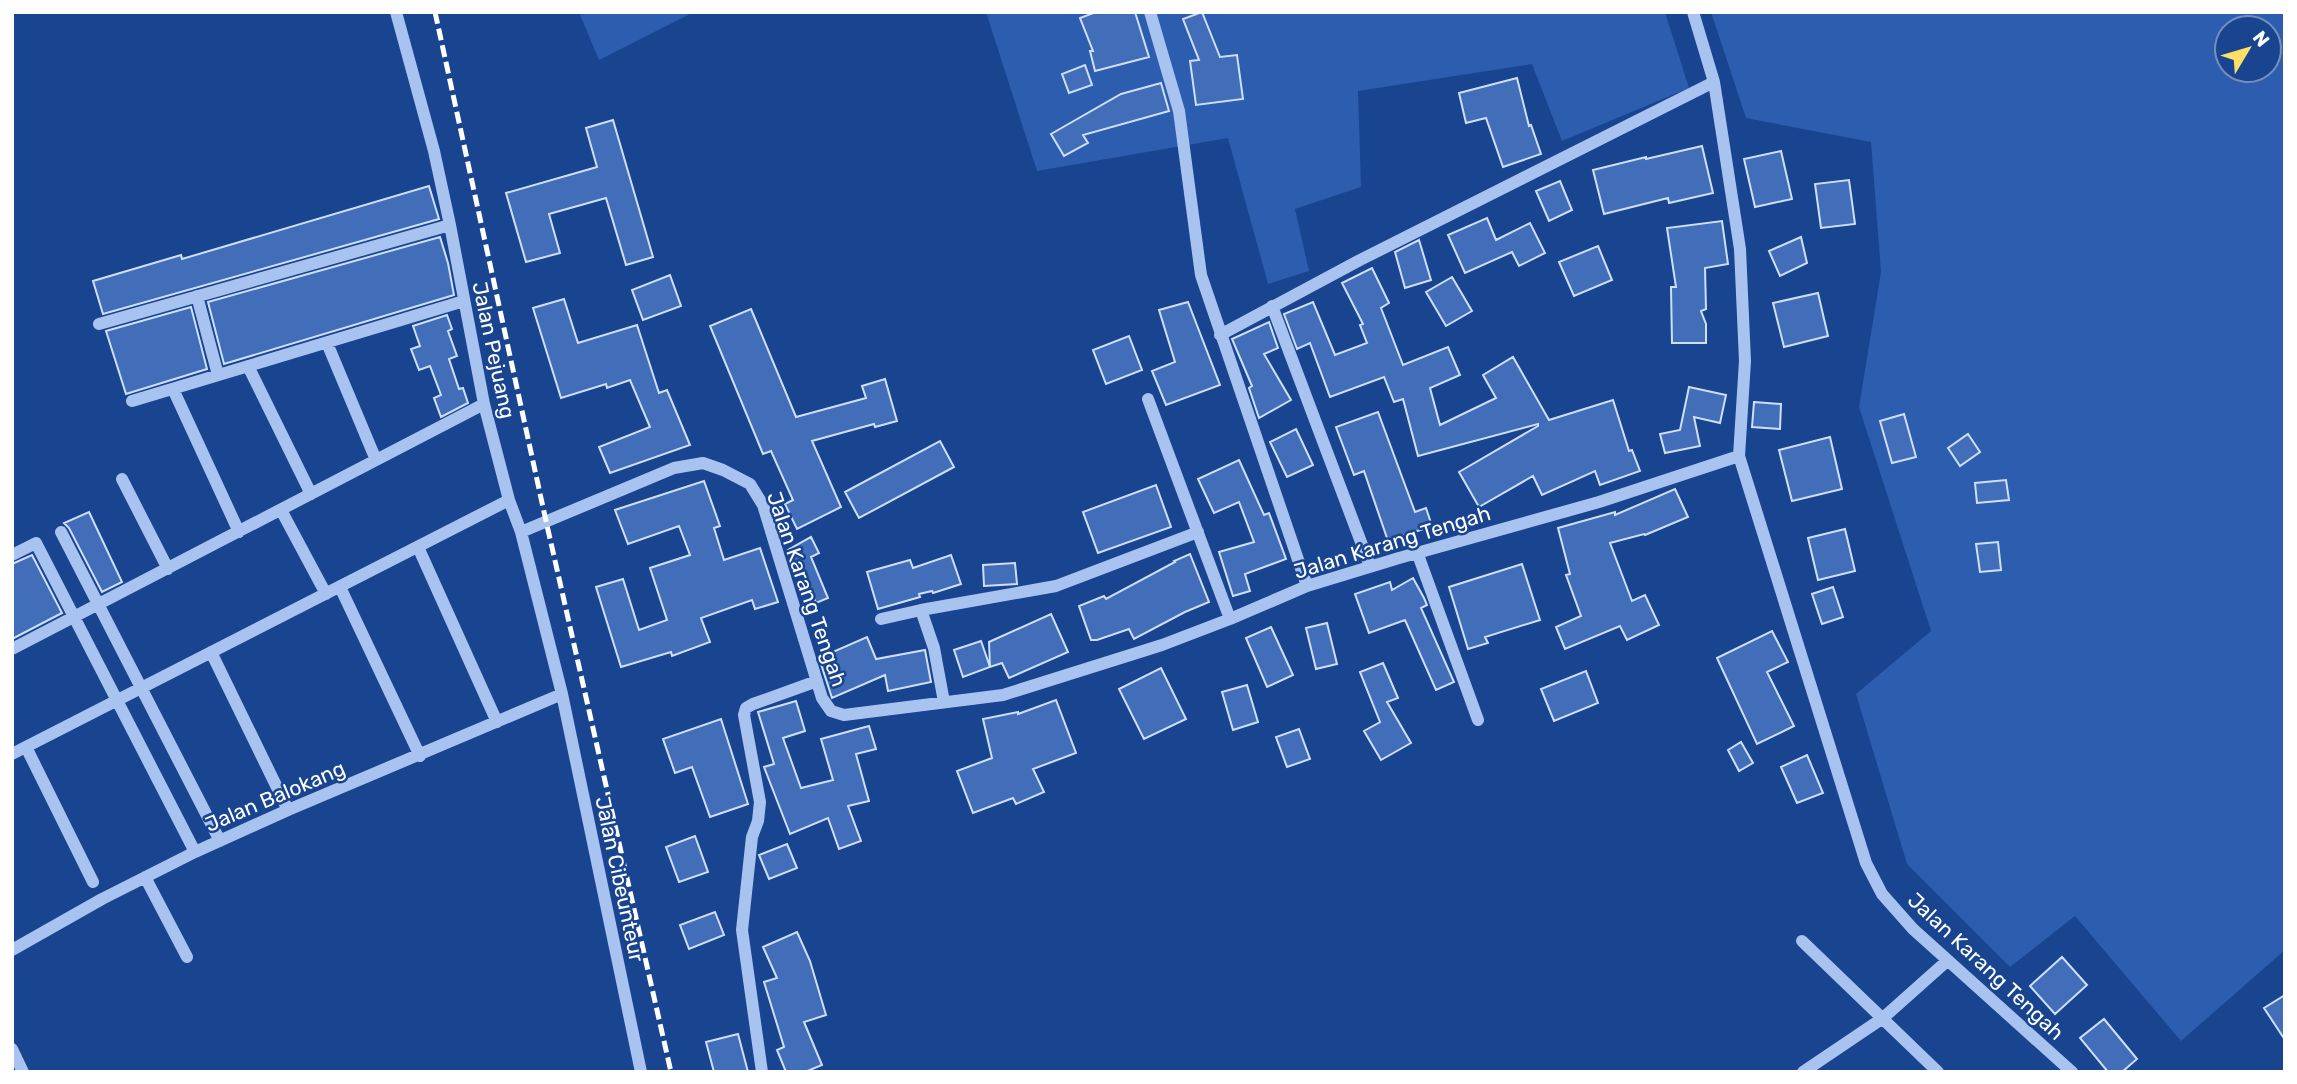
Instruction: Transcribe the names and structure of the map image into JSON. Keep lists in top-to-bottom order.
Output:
{
  "streets": {
    "street": [
      "Jalan Pejuang",
      "Jalan Karang Tengah",
      "Jalan Balokang",
      "Jalan Cibeunteur"
    ]
  },
  "crossings": [
    ["Jalan Pejuang", "Jalan Karang Tengah"],
    ["Jalan Pejuang", "Jalan Balokang"],
    ["Jalan Pejuang", "Jalan Cibeunteur"],
    ["Jalan Balokang", "Jalan Cibeunteur"]
  ],
  "north": "top right"
}
